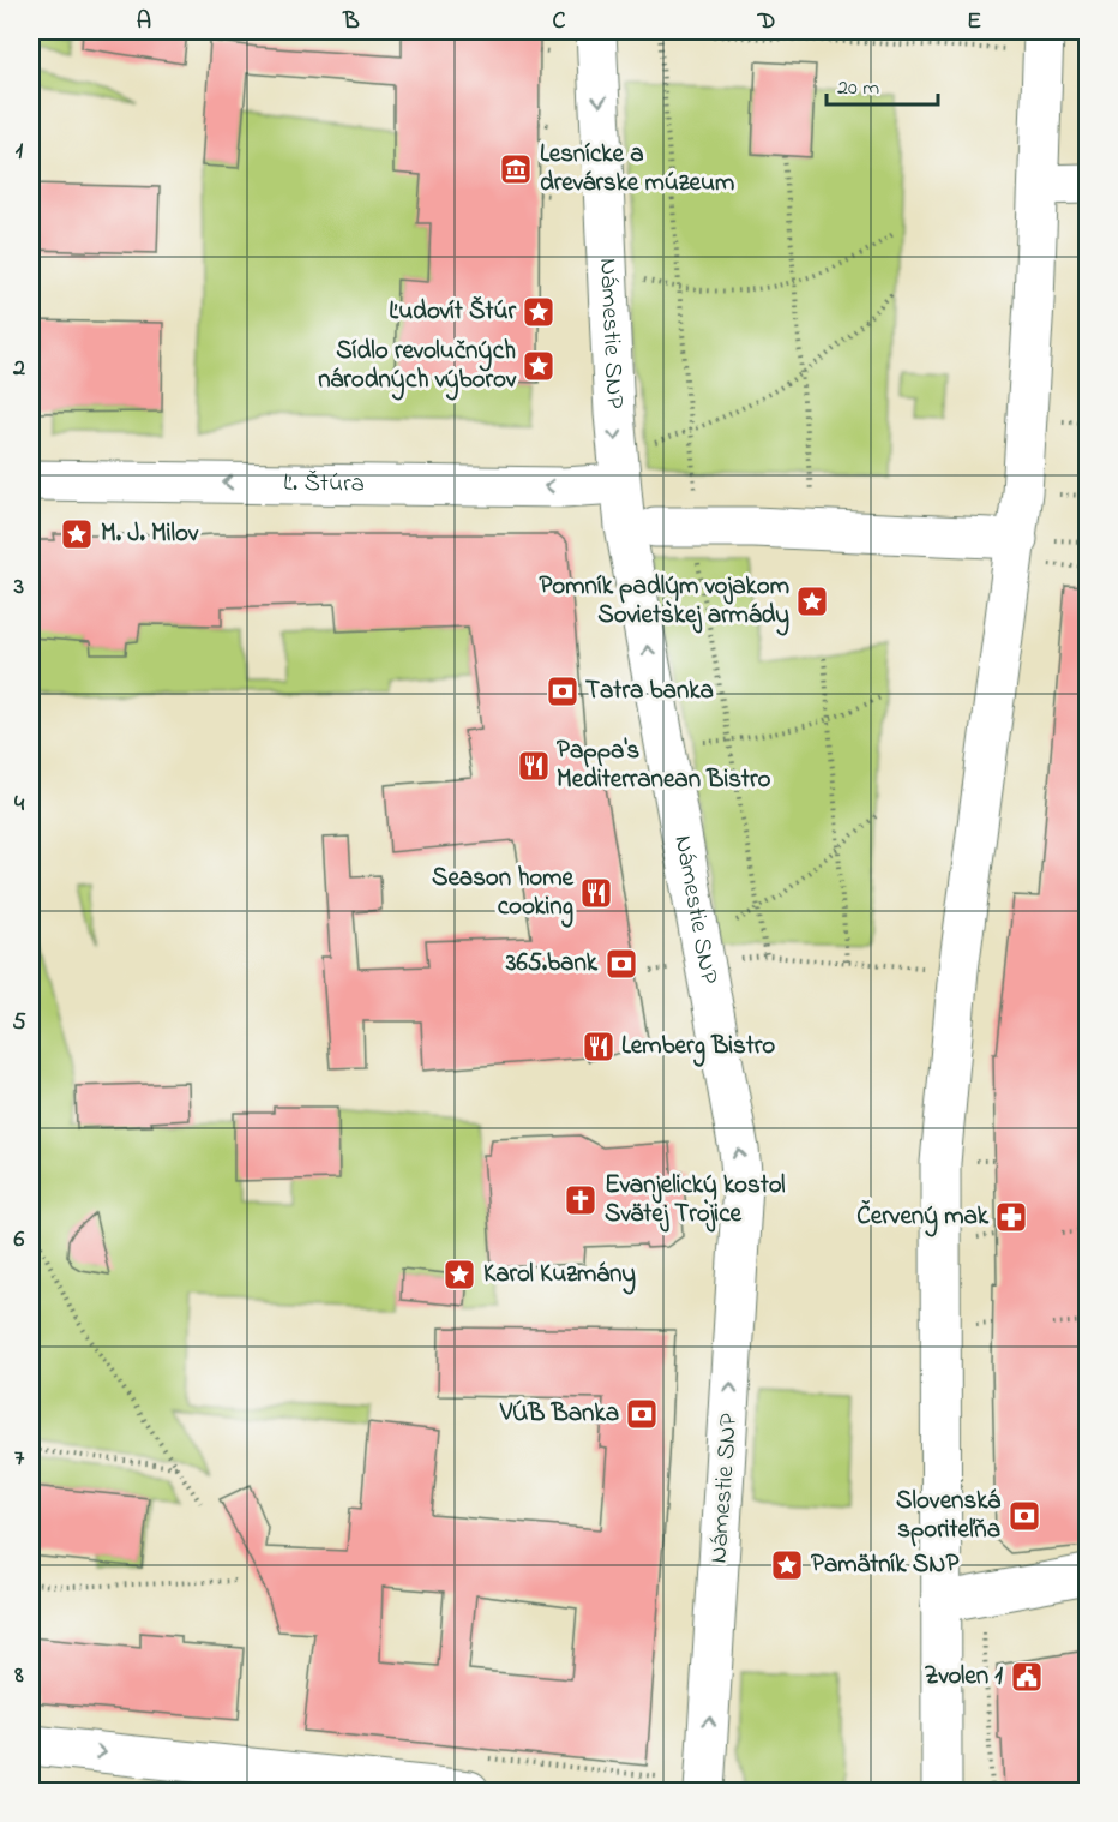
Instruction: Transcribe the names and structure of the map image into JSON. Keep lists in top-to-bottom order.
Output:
{
  "streets": {
    "street": ["Námestie SNP", "Ľ. Štúra"]
  },
  "crossings": [
    ["Námestie SNP", "Ľ. Štúra"]
  ],
  "one_way": ["Ľ. Štúra"],
  "places": {
    "museum": ["Lesnícke a drevárske múzeum"],
    "place": [
      "Ľudovít Štúr",
      "Sídlo revolučných národných výborov",
      "M. J. Milov",
      "Pomník padlým vojakom Sovietskej armády",
      "Karol Kuzmány",
      "Pamätník SNP"
    ],
    "bank": [
      "Tatra banka",
      "365.bank",
      "VÚB Banka",
      "Slovenská sporiteľňa"
    ],
    "restaurant": ["Pappa's Mediterranean Bistro", "Season home cooking", "Lemberg Bistro"],
    "church": ["Evanjelický kostol Svätej Trojice"],
    "pharmacy": ["Červený mak"],
    "public building": ["Zvolen 1"]
  },
  "scale_bar": "20 m",
  "grid": {
    "columns": [
      "A",
      "B",
      "C",
      "D",
      "E"
    ],
    "rows": [
      "1",
      "2",
      "3",
      "4",
      "5",
      "6",
      "7",
      "8"
    ]
  }
}
